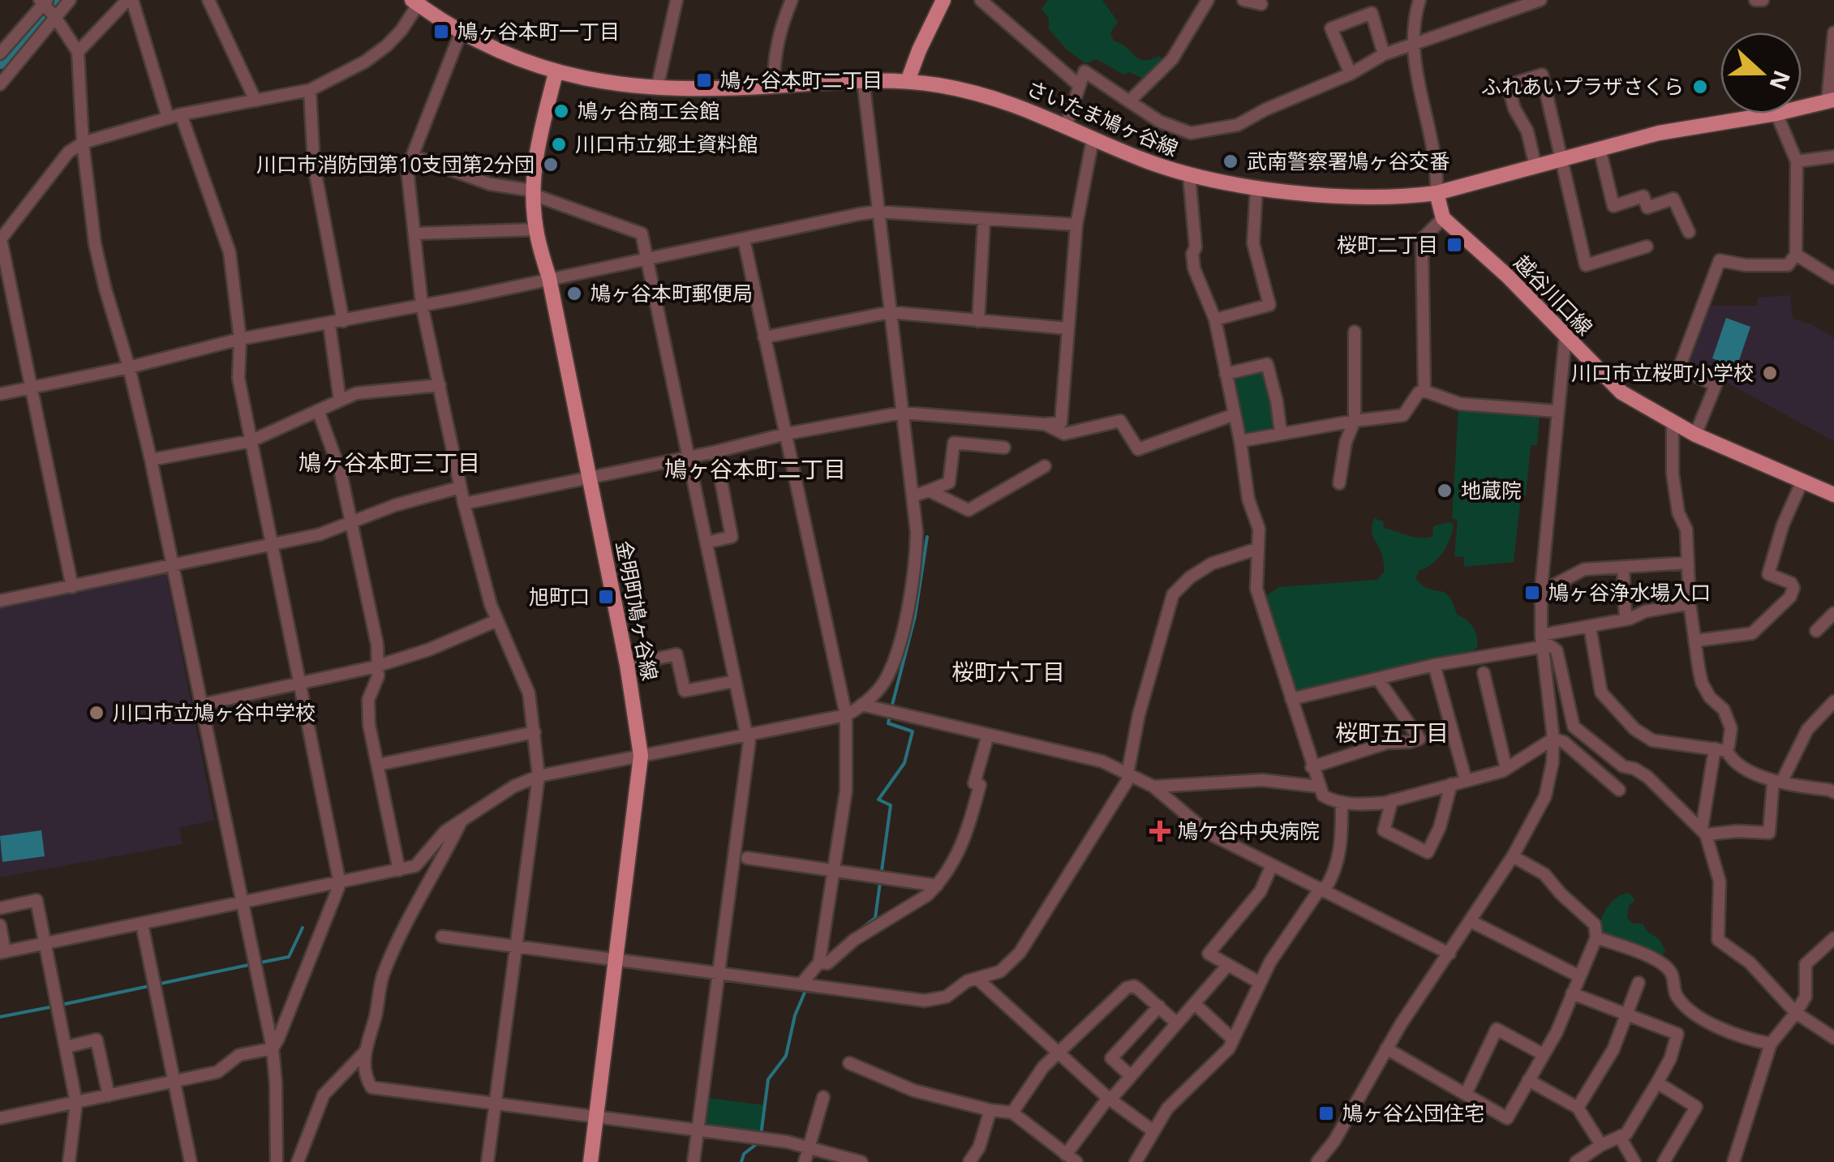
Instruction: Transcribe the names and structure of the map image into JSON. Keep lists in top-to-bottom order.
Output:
{
  "streets": {
    "main road": ["さいたま鳩ヶ谷線", "越谷川口線", "金明町鳩ヶ谷線"]
  },
  "crossings": [
    ["さいたま鳩ヶ谷線", "金明町鳩ヶ谷線"]
  ],
  "districts": [
    "鳩ヶ谷本町三丁目",
    "鳩ヶ谷本町二丁目",
    "桜町六丁目",
    "桜町五丁目"
  ],
  "places": {
    "transit": [
      "鳩ヶ谷本町一丁目",
      "鳩ヶ谷本町二丁目",
      "桜町二丁目",
      "鳩ヶ谷浄水場入口",
      "旭町口",
      "鳩ヶ谷公団住宅"
    ],
    "other": [
      "ふれあいプラザさくら",
      "鳩ヶ谷商工会館",
      "川口市立郷土資料館",
      "武南警察署鳩ヶ谷交番",
      "川口市消防団第10支団第2分団",
      "鳩ヶ谷本町郵便局",
      "川口市立桜町小学校",
      "地蔵院",
      "川口市立鳩ヶ谷中学校"
    ],
    "health": ["鳩ケ谷中央病院"]
  },
  "north": "right"
}
